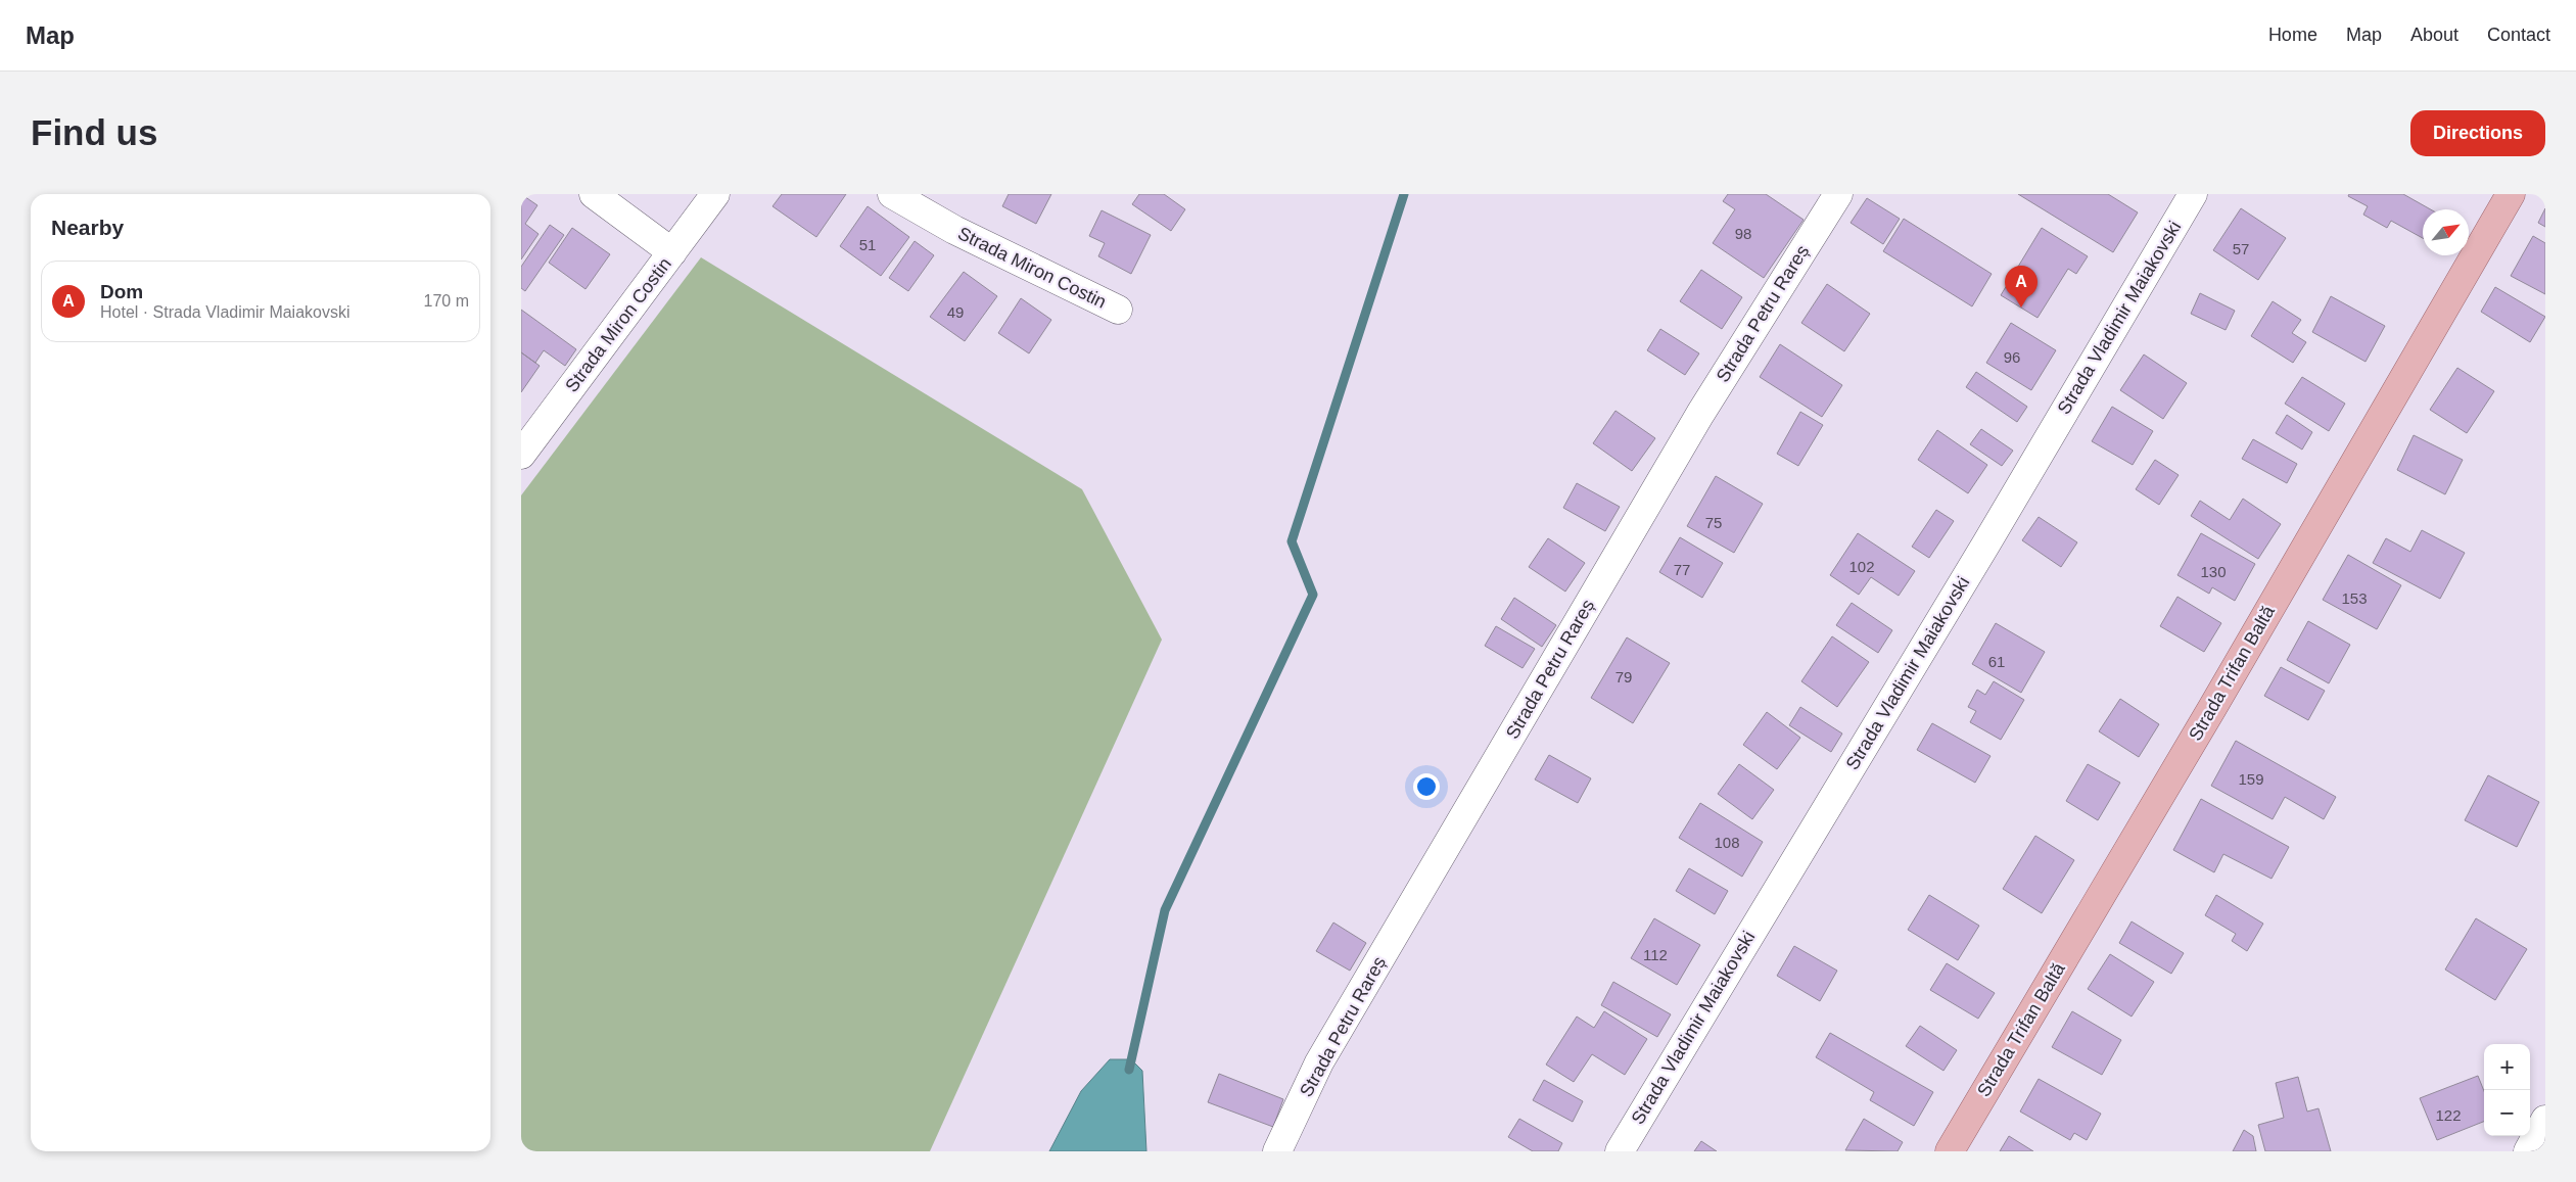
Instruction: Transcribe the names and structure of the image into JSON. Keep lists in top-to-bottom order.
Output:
{
  "streets": {
    "main road": ["Strada Trifan Baltă"],
    "street": ["Strada Miron Costin", "Strada Petru Rareș", "Strada Vladimir Maiakovski"]
  },
  "house_numbers": [
    "98",
    "51",
    "57",
    "49",
    "96",
    "75",
    "102",
    "77",
    "130",
    "153",
    "61",
    "79",
    "159",
    "108",
    "112",
    "122"
  ],
  "north": "top right",
  "page": {
    "header": "Map",
    "nav": [
      "Home",
      "Map",
      "About",
      "Contact"
    ],
    "buttons": "Directions",
    "title": "Find us",
    "heading": "Nearby",
    "list": [
      {
        "mark": "A",
        "name": "Dom",
        "note": "Hotel · Strada Vladimir Maiakovski",
        "value": "170 m"
      }
    ],
    "pins": "A",
    "map_buttons": ["+", "−"]
  }
}
